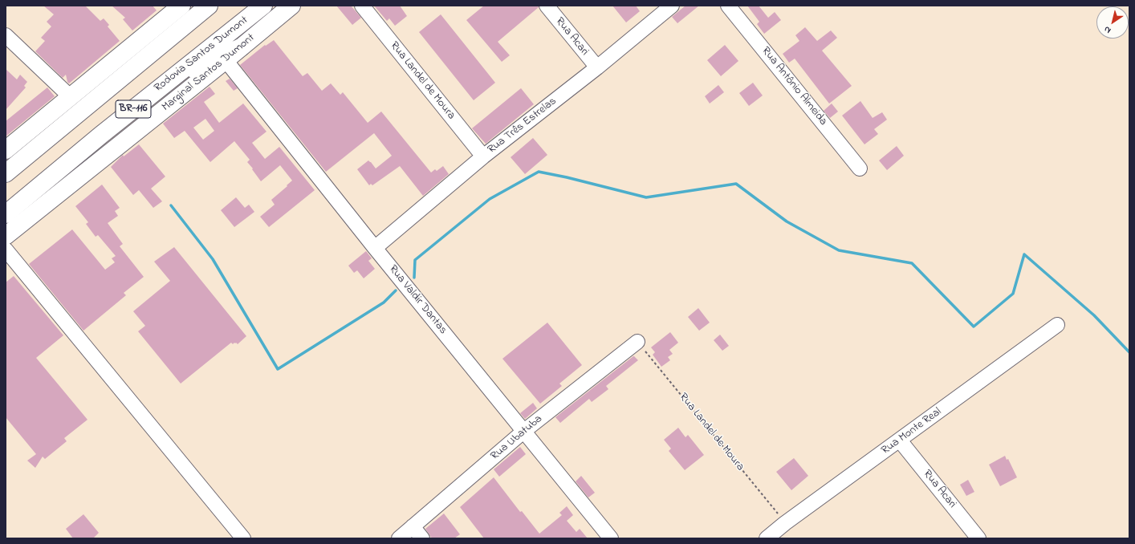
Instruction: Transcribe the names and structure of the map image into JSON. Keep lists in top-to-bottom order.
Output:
{
  "streets": {
    "main road": ["Rodovia Santos Dumont", "Marginal Santos Dumont", "BR-116"],
    "street": [
      "Rua Acari",
      "Rua Landel de Moura",
      "Rua Antônio Almeida",
      "Rua Três Estrelas",
      "Rua Valdir Dantas",
      "Rua Monte Real",
      "Rua Ubatuba"
    ]
  },
  "crossings": [
    ["Rua Acari", "Rua Três Estrelas"],
    ["Rua Acari", "Rua Monte Real"],
    ["Marginal Santos Dumont", "Rua Valdir Dantas"],
    ["Rua Landel de Moura", "Rua Três Estrelas"],
    ["Rua Landel de Moura", "Rua Monte Real"],
    ["Rua Landel de Moura", "Rua Ubatuba"],
    ["Rua Três Estrelas", "Rua Valdir Dantas"],
    ["Rua Valdir Dantas", "Rua Ubatuba"]
  ],
  "north": "bottom left"
}
